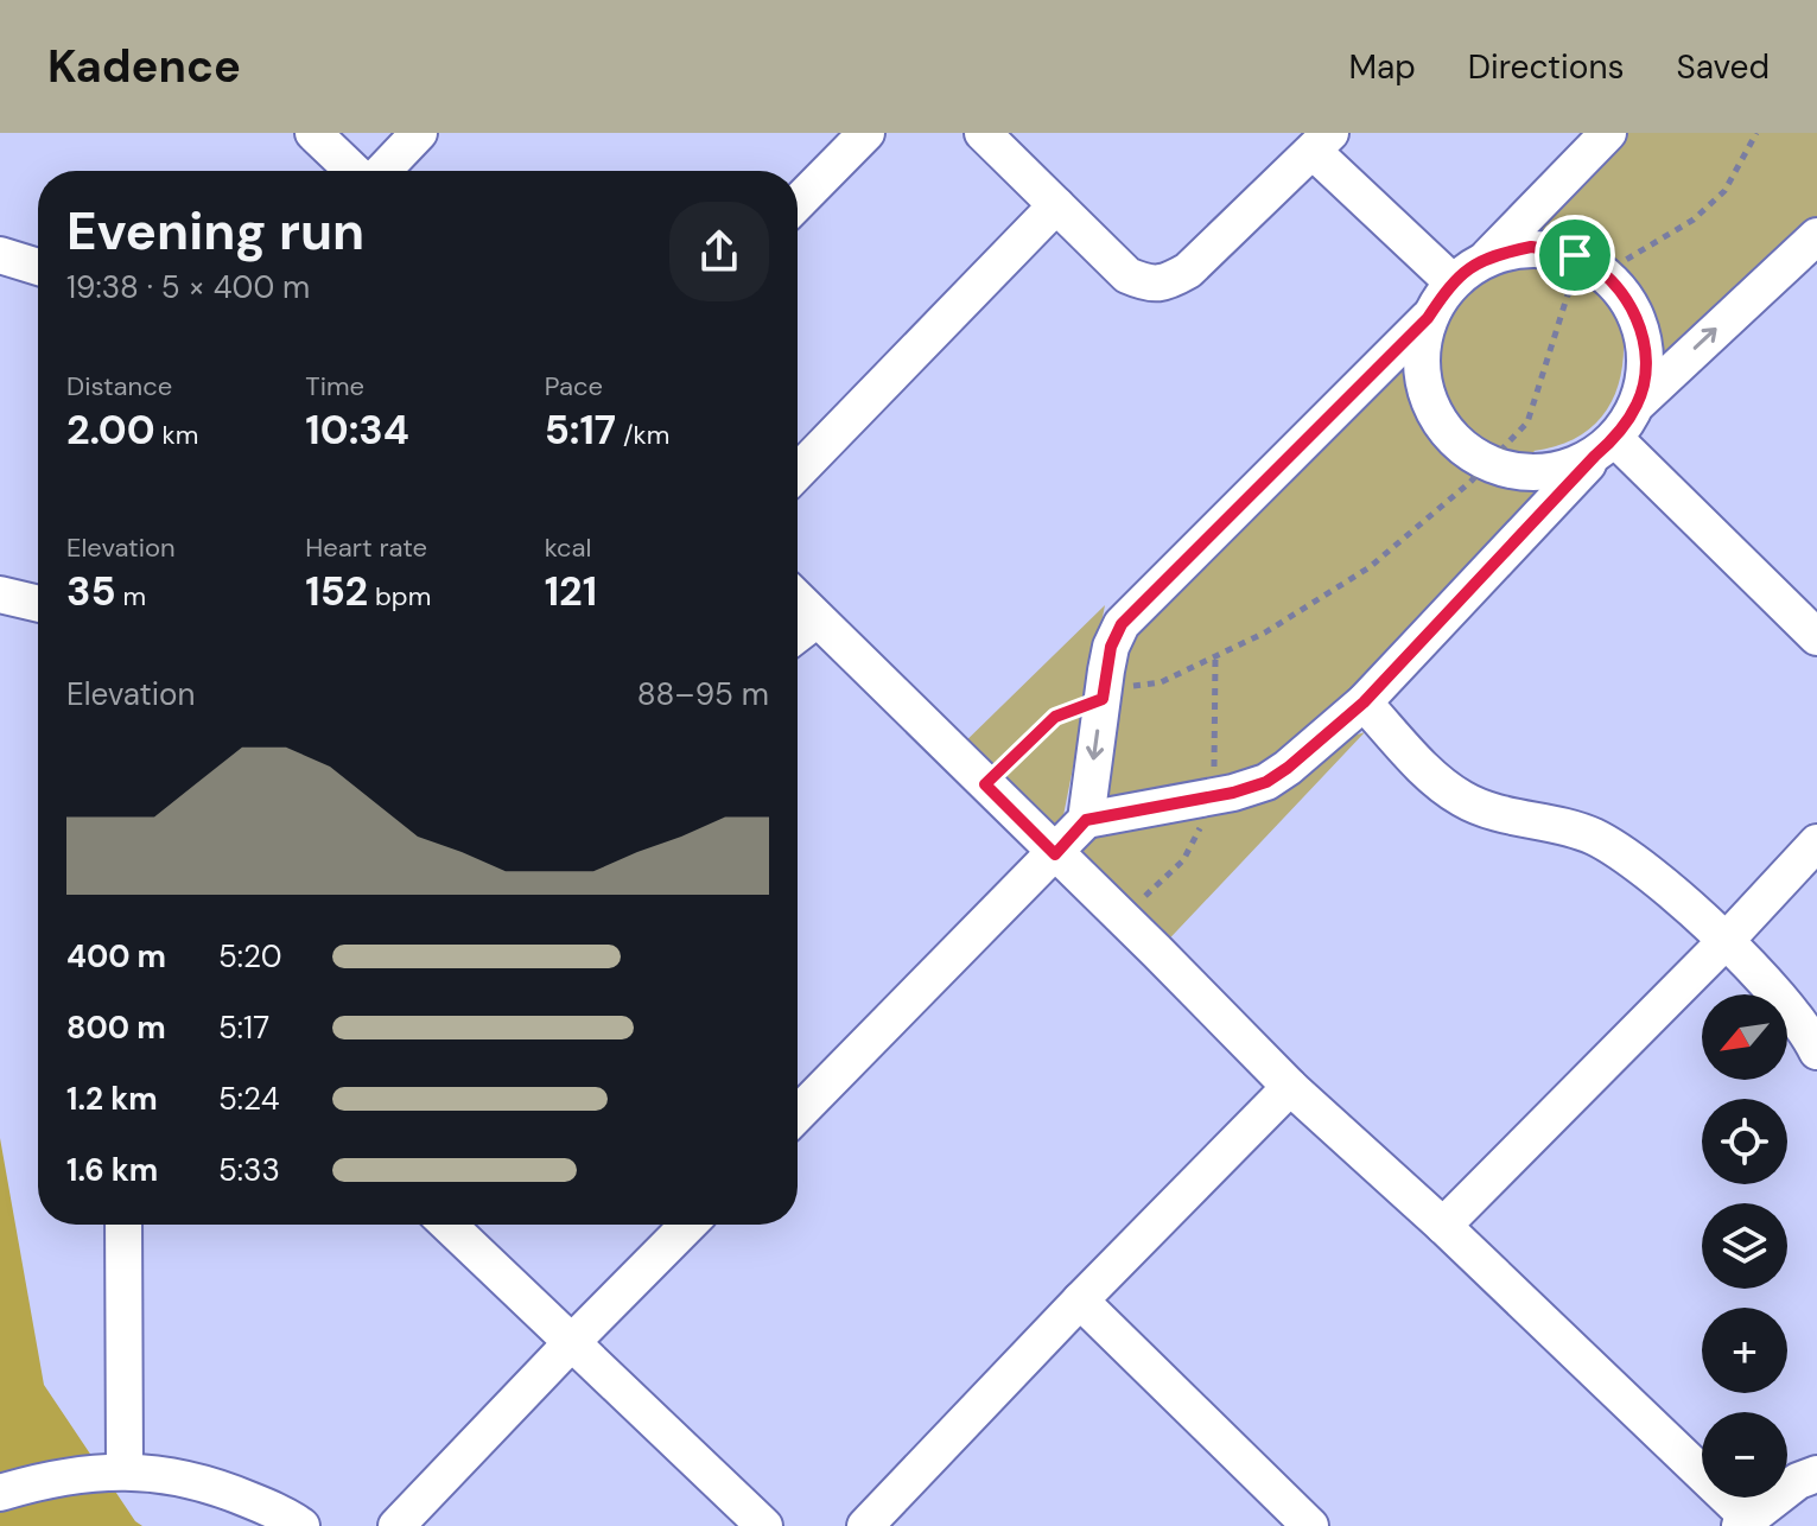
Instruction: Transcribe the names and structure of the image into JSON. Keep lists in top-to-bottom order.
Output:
{
  "north": "bottom left",
  "page": {
    "header": "Kadence",
    "nav": ["Map", "Directions", "Saved"],
    "heading": ["Evening run", "19:38 · 5 × 400 m"],
    "stats": [
      ["Distance", "2.00 km"],
      ["Time", "10:34"],
      ["Pace", "5:17 /km"],
      ["Elevation", "35 m"],
      ["Heart rate", "152 bpm"],
      ["kcal", "121"]
    ],
    "chart": ["Elevation", "88–95 m"],
    "list": [
      {
        "name": "400 m",
        "note": "5:20"
      },
      {
        "name": "800 m",
        "note": "5:17"
      },
      {
        "name": "1.2 km",
        "note": "5:24"
      },
      {
        "name": "1.6 km",
        "note": "5:33"
      }
    ],
    "map_buttons": ["+", "−"]
  }
}
